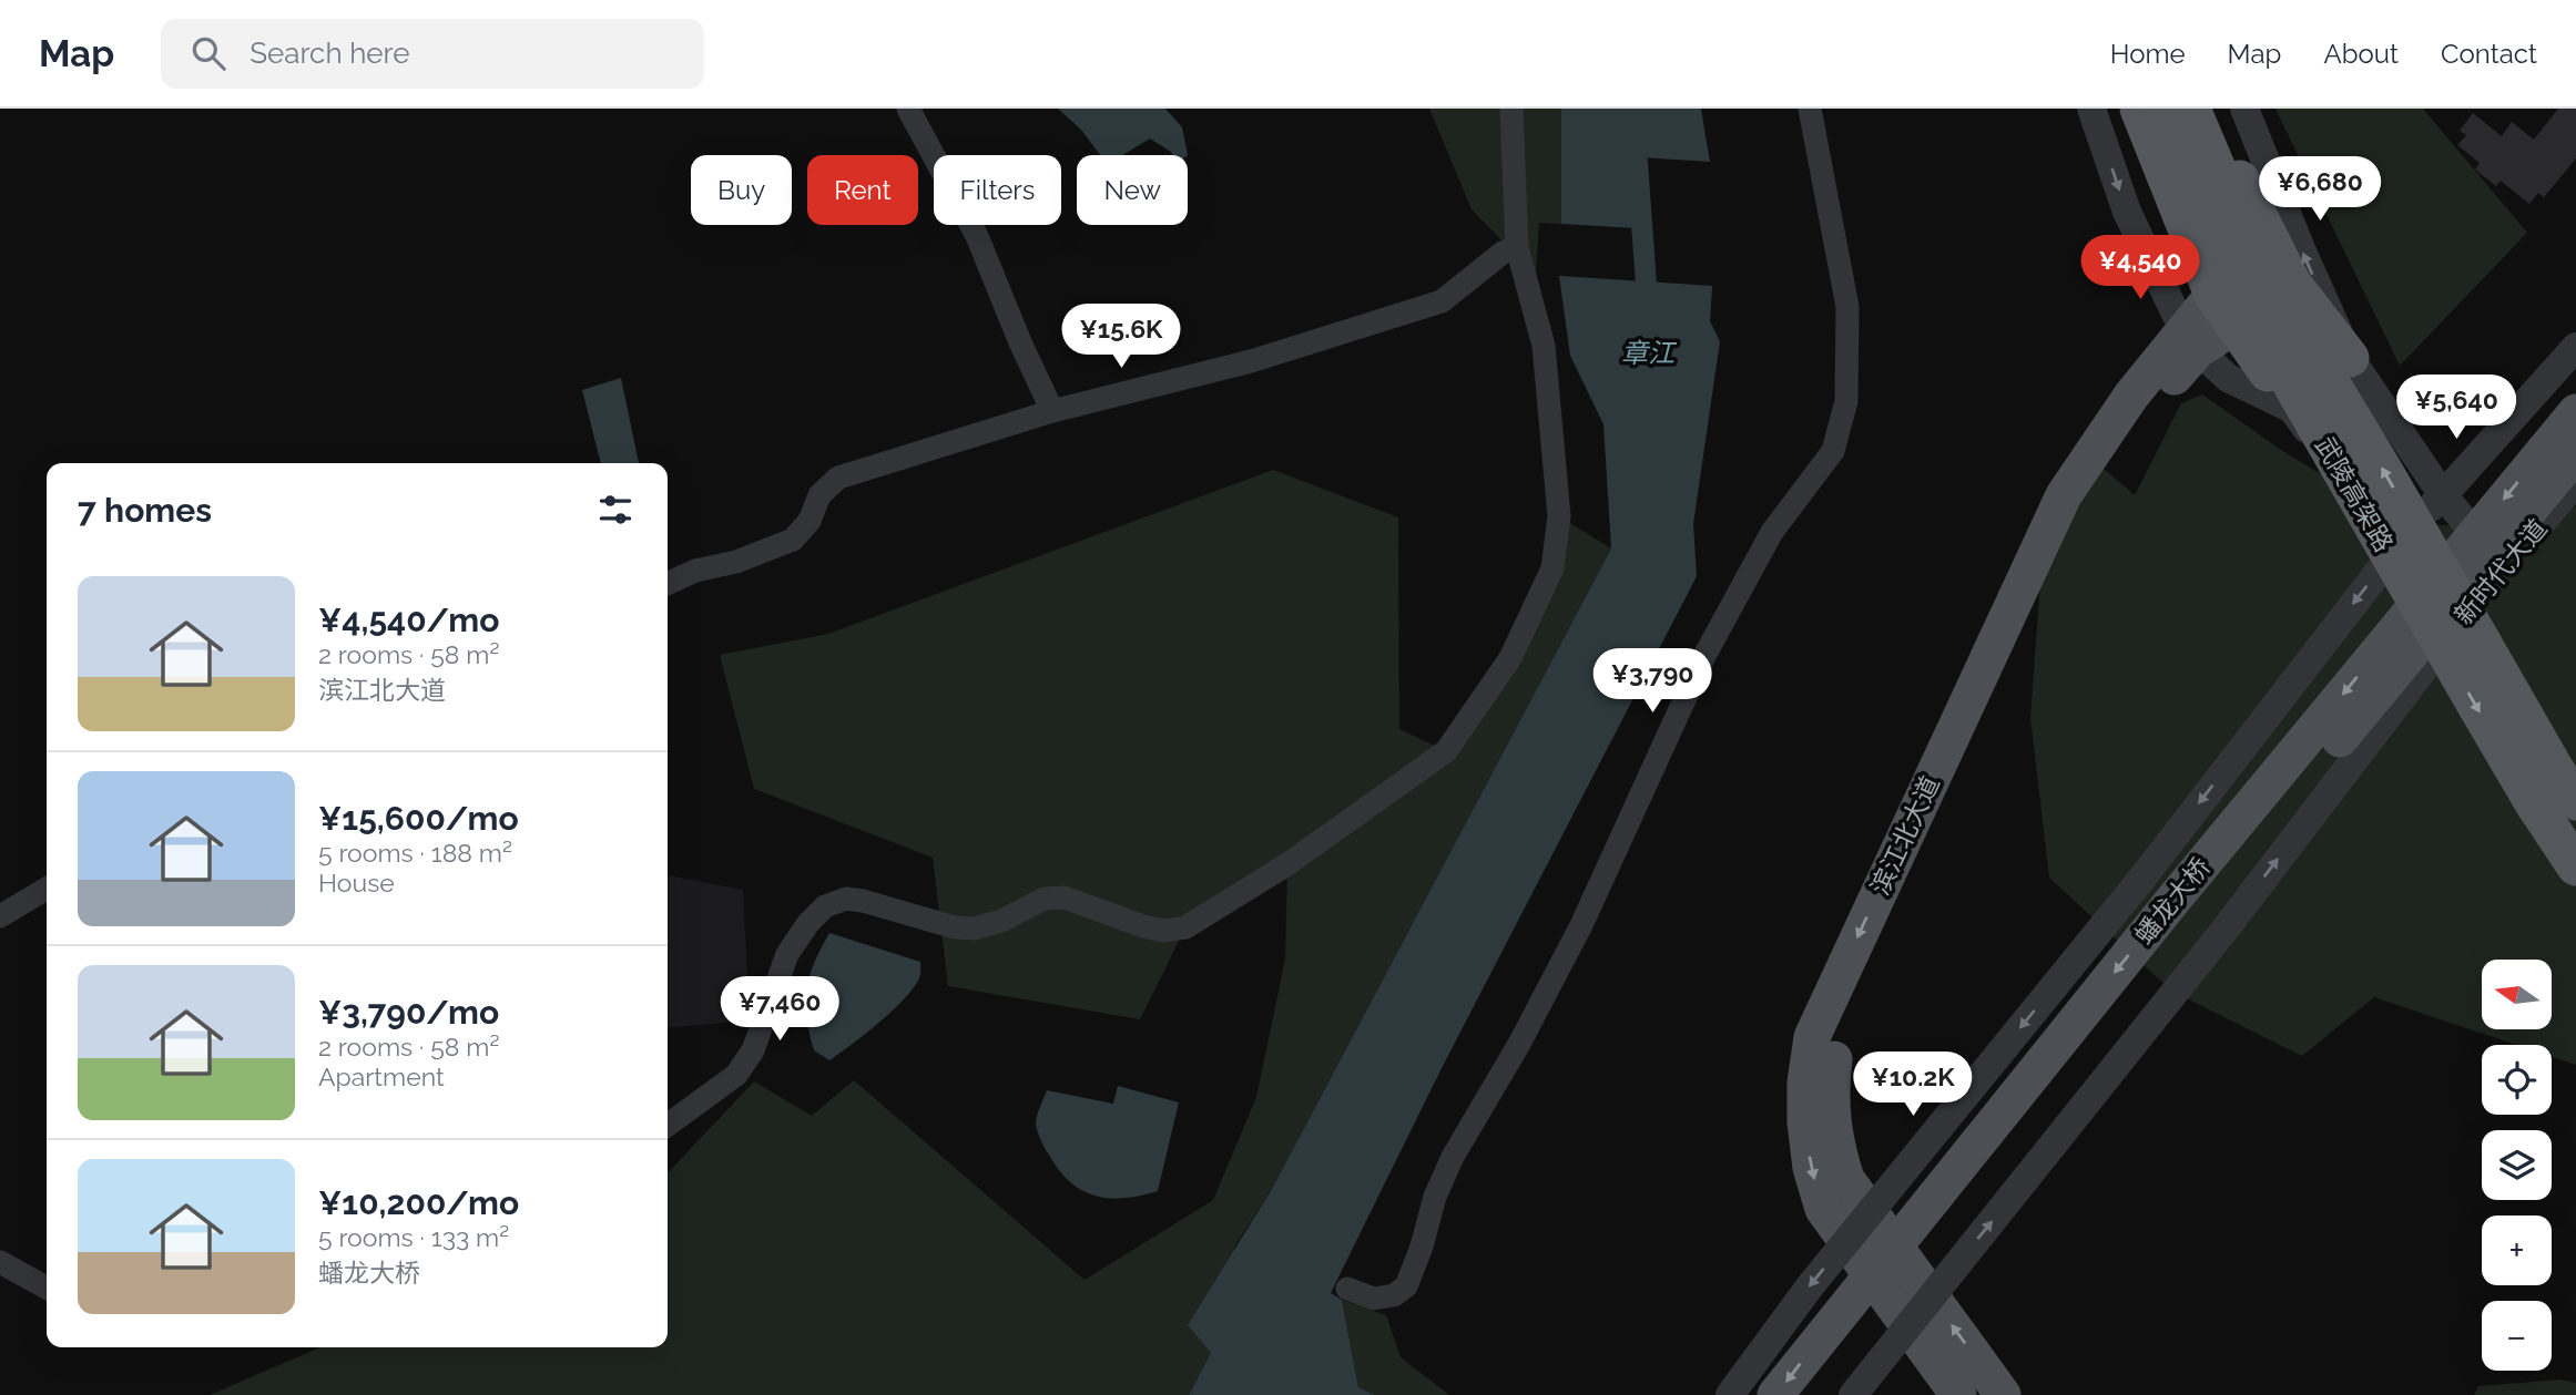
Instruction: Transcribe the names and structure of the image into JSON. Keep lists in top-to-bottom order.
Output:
{
  "streets": {
    "highway": ["武陵高架路"],
    "main road": ["滨江北大道", "蟠龙大桥"],
    "street": ["新时代大道"]
  },
  "water": ["章江"],
  "north": "left",
  "page": {
    "header": "Map",
    "search": "Search here",
    "nav": [
      "Home",
      "Map",
      "About",
      "Contact"
    ],
    "chip": [
      "Buy",
      "Rent",
      "Filters",
      "New"
    ],
    "price": [
      "¥6,680",
      "¥4,540",
      "¥15.6K",
      "¥5,640",
      "¥3,790",
      "¥7,460",
      "¥10.2K"
    ],
    "heading": "7 homes",
    "list": [
      {
        "name": "¥4,540/mo",
        "note": "2 rooms · 58 m² · 滨江北大道"
      },
      {
        "name": "¥15,600/mo",
        "note": "5 rooms · 188 m² · House"
      },
      {
        "name": "¥3,790/mo",
        "note": "2 rooms · 58 m² · Apartment"
      },
      {
        "name": "¥10,200/mo",
        "note": "5 rooms · 133 m² · 蟠龙大桥"
      }
    ],
    "map_buttons": ["+", "−"]
  }
}
